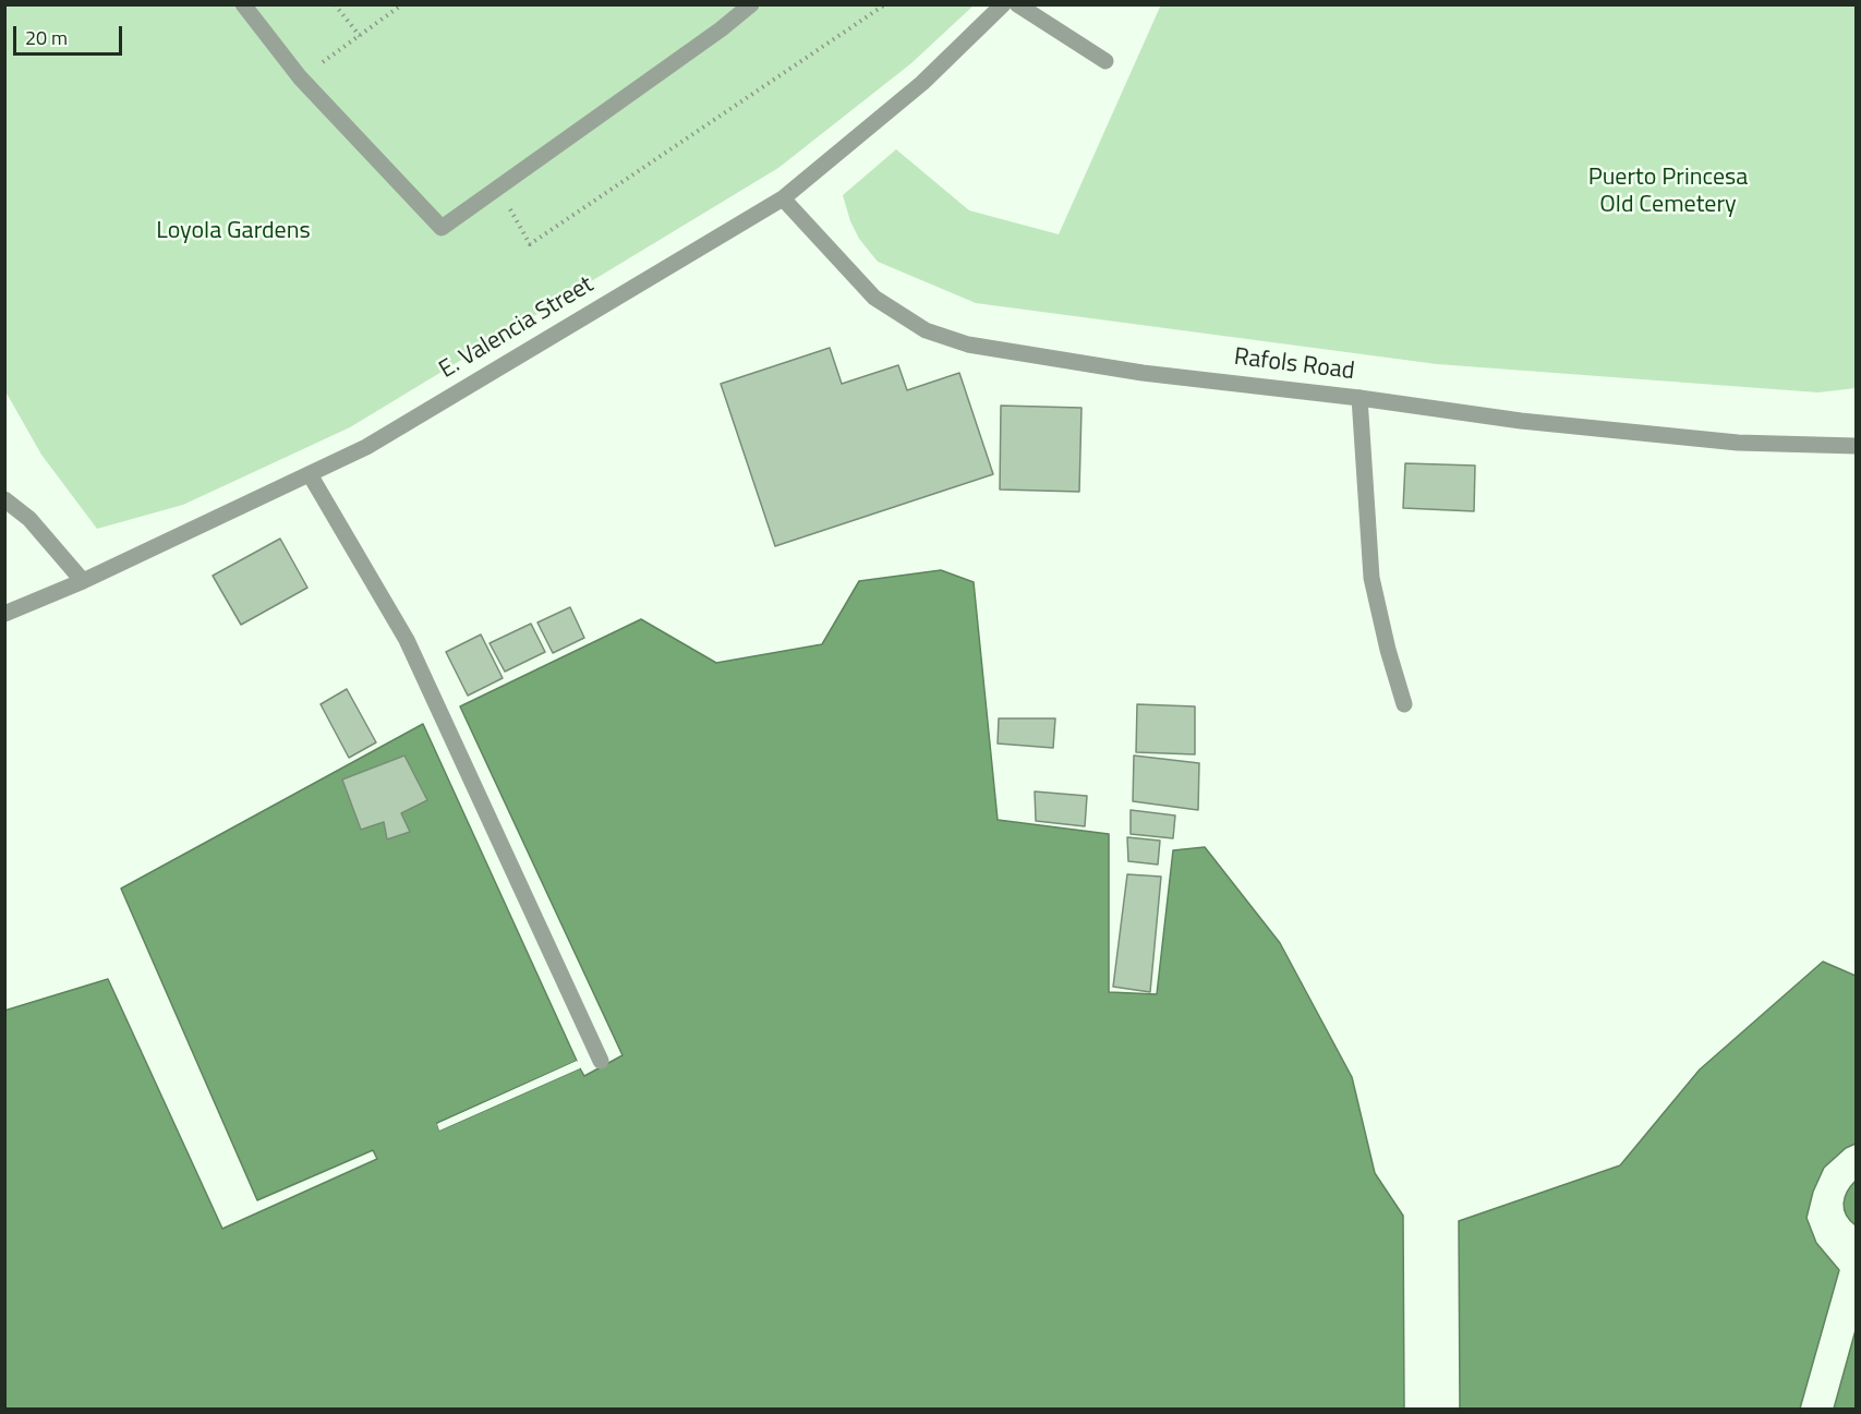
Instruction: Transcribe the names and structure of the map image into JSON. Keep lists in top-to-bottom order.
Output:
{
  "streets": {
    "street": ["E. Valencia Street", "Rafols Road"]
  },
  "crossings": [
    ["E. Valencia Street", "Rafols Road"]
  ],
  "parks": ["Puerto Princesa Old Cemetery", "Loyola Gardens"],
  "scale_bar": "20 m"
}
